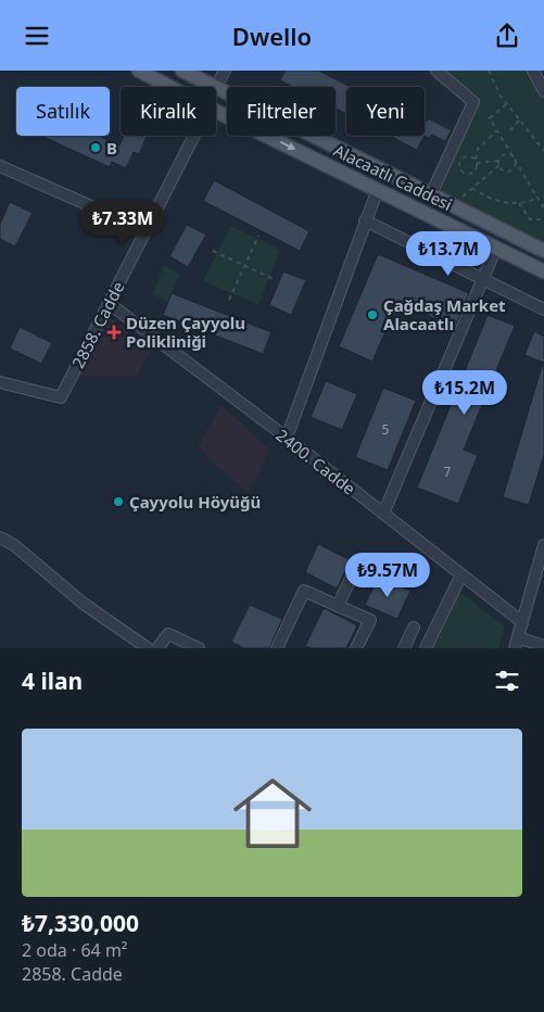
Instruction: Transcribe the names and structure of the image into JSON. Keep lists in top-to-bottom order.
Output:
{
  "streets": {
    "main road": ["Alacaatlı Caddesi"],
    "street": ["2858. Cadde", "2400. Cadde"]
  },
  "crossings": [
    ["2858. Cadde", "2400. Cadde"]
  ],
  "places": {
    "other": ["B", "Çağdaş Market Alacaatlı", "Çayyolu Höyüğü"],
    "health": ["Düzen Çayyolu Polikliniği"]
  },
  "house_numbers": ["5", "7"],
  "page": {
    "header": "Dwello",
    "chip": [
      "Satılık",
      "Kiralık",
      "Filtreler",
      "Yeni"
    ],
    "price": [
      "₺7.33M",
      "₺13.7M",
      "₺15.2M",
      "₺9.57M"
    ],
    "heading": "4 ilan",
    "list": [
      {
        "name": "₺7,330,000",
        "note": "2 oda · 64 m² · 2858. Cadde"
      }
    ]
  }
}
